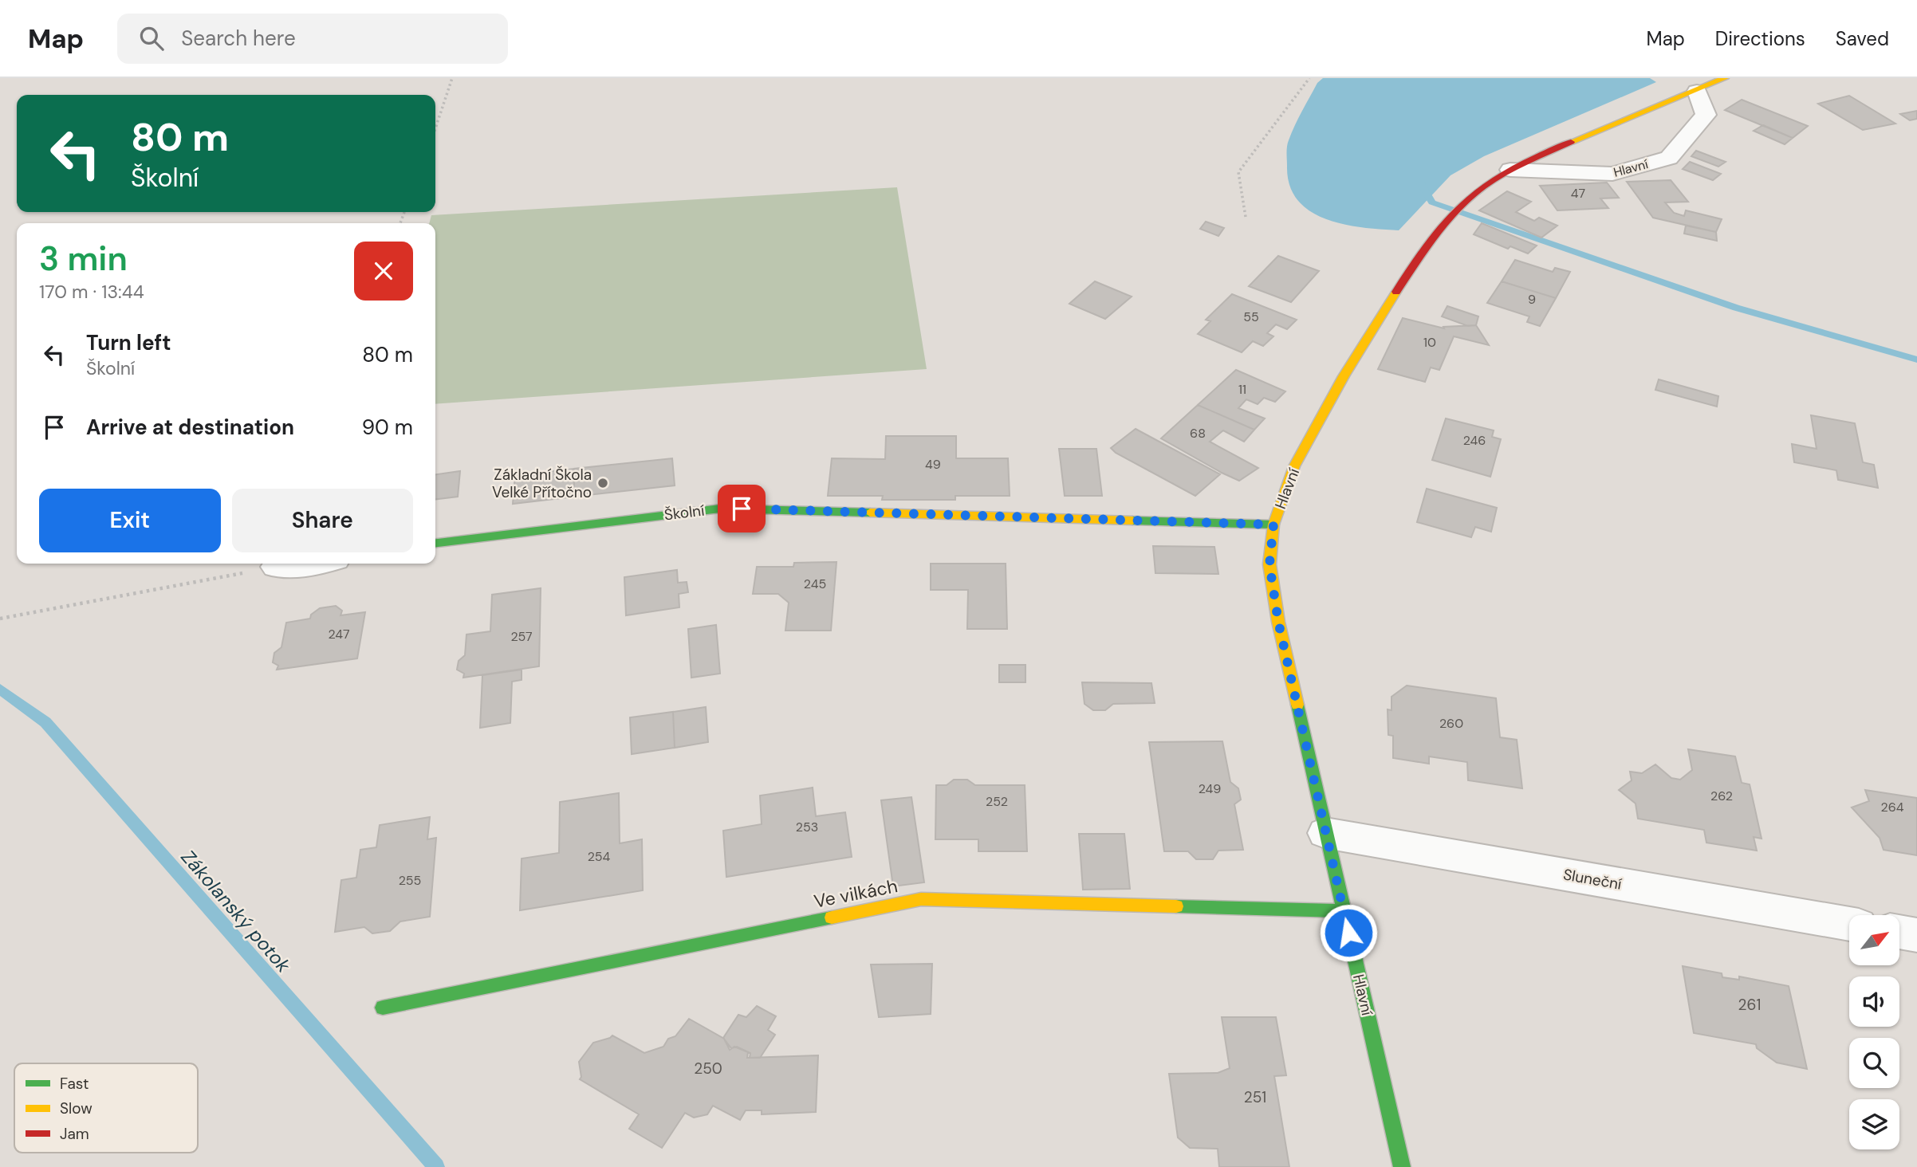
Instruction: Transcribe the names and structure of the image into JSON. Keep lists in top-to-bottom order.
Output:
{
  "streets": {
    "main road": ["Hlavní", "Školní", "Ve vilkách"],
    "street": ["Sluneční"]
  },
  "crossings": [
    ["Hlavní", "Školní"],
    ["Hlavní", "Sluneční"],
    ["Hlavní", "Ve vilkách"]
  ],
  "water": ["Zákolanský potok"],
  "places": ["Základní Škola Velké Přítočno"],
  "house_numbers": [
    "47",
    "9",
    "55",
    "10",
    "11",
    "68",
    "246",
    "49",
    "245",
    "247",
    "257",
    "260",
    "249",
    "262",
    "252",
    "264",
    "253",
    "254",
    "255",
    "261",
    "250",
    "251"
  ],
  "legend": ["Fast", "Slow", "Jam"],
  "north": "top right",
  "page": {
    "header": "Map",
    "search": "Search here",
    "nav": ["Map", "Directions", "Saved"],
    "turn": ["80 m", "Školní"],
    "heading": ["3 min", "170 m · 13:44"],
    "list": [
      {
        "name": "Turn left",
        "note": "Školní",
        "value": "80 m"
      },
      {
        "name": "Arrive at destination",
        "value": "90 m"
      }
    ],
    "buttons": ["Exit", "Share"]
  }
}
